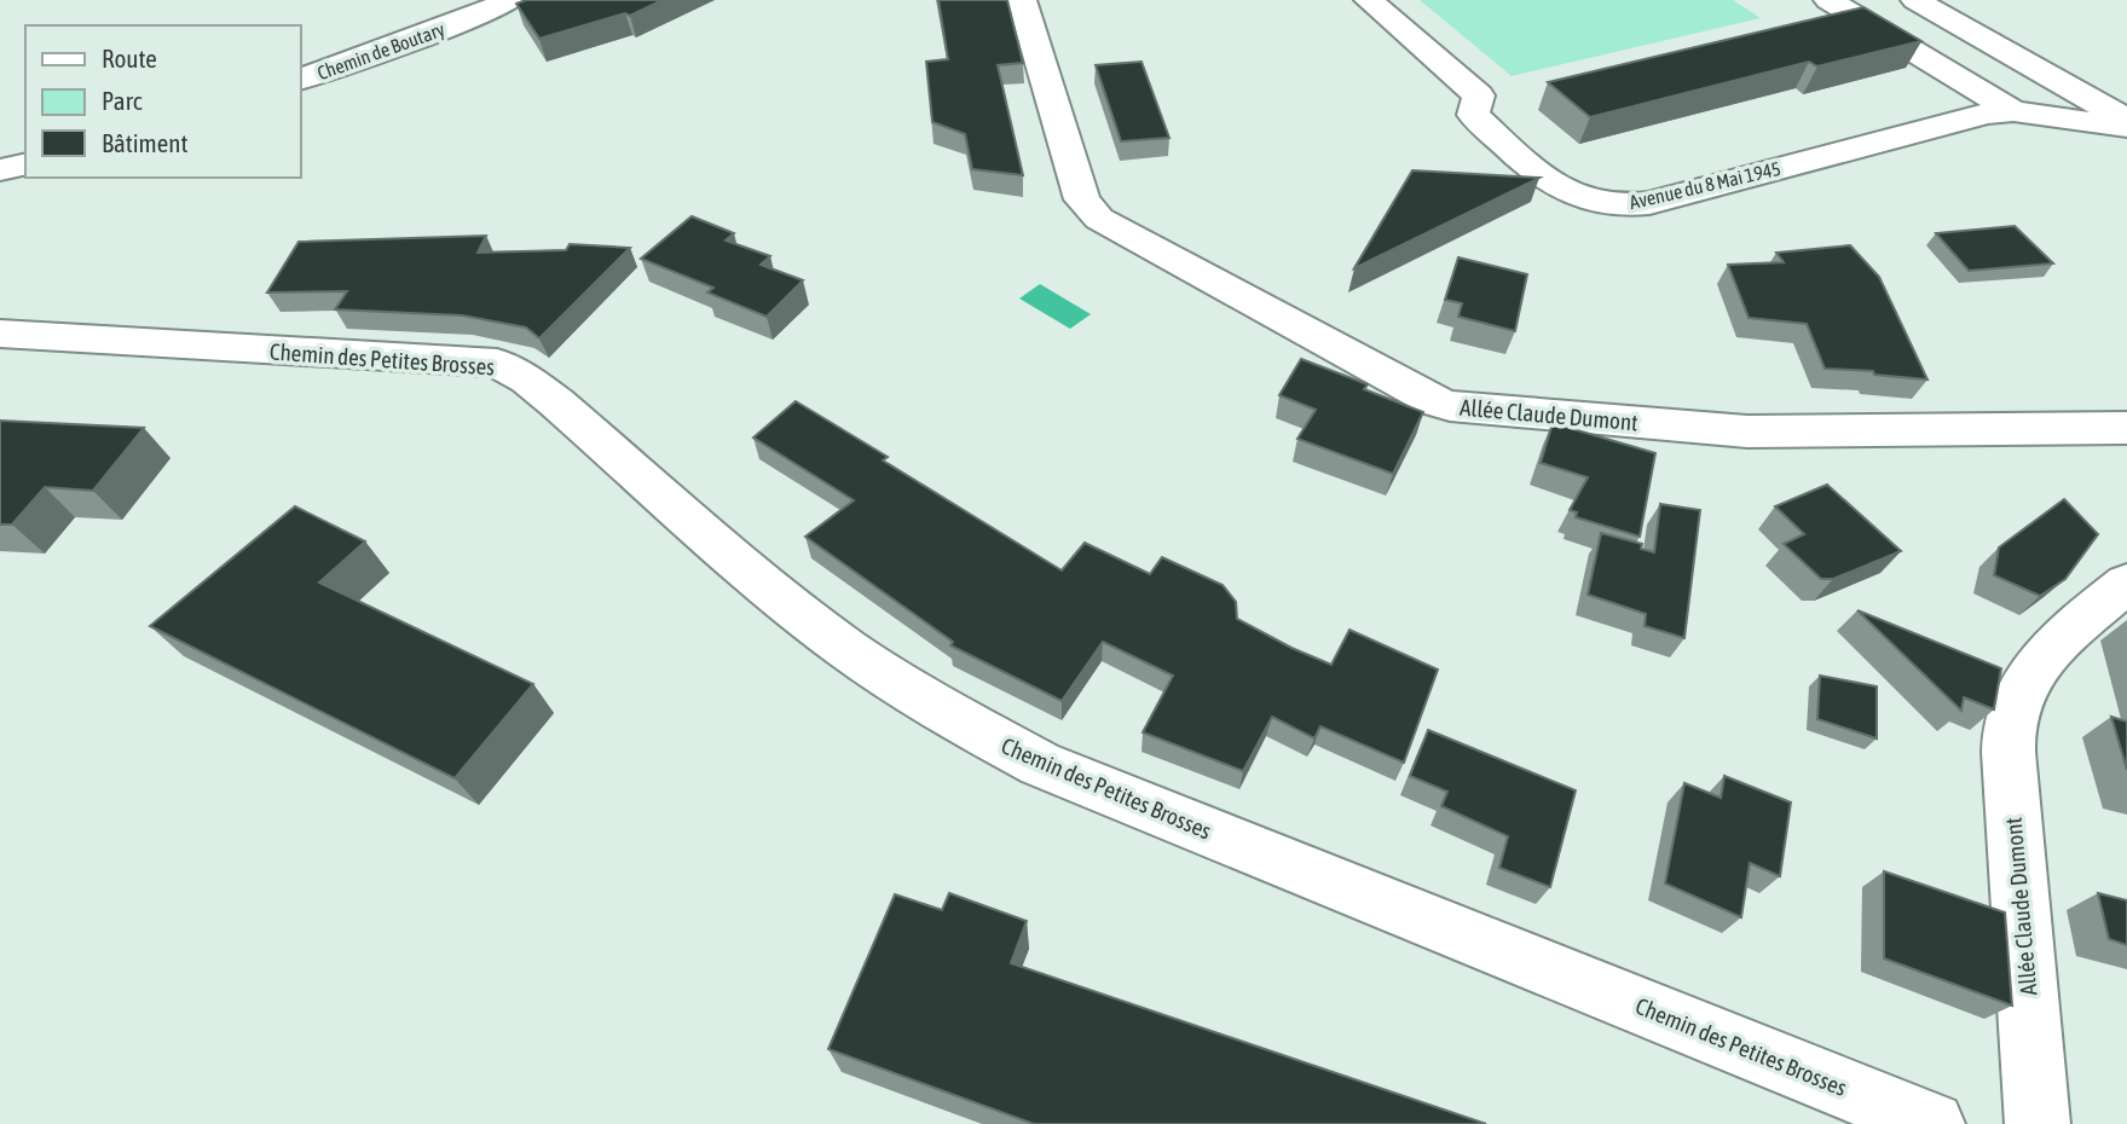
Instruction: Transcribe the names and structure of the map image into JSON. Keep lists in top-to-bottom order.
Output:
{
  "streets": {
    "street": [
      "Chemin de Boutary",
      "Avenue du 8 Mai 1945",
      "Chemin des Petites Brosses",
      "Allée Claude Dumont"
    ]
  },
  "legend": ["Route", "Parc", "Bâtiment"]
}
